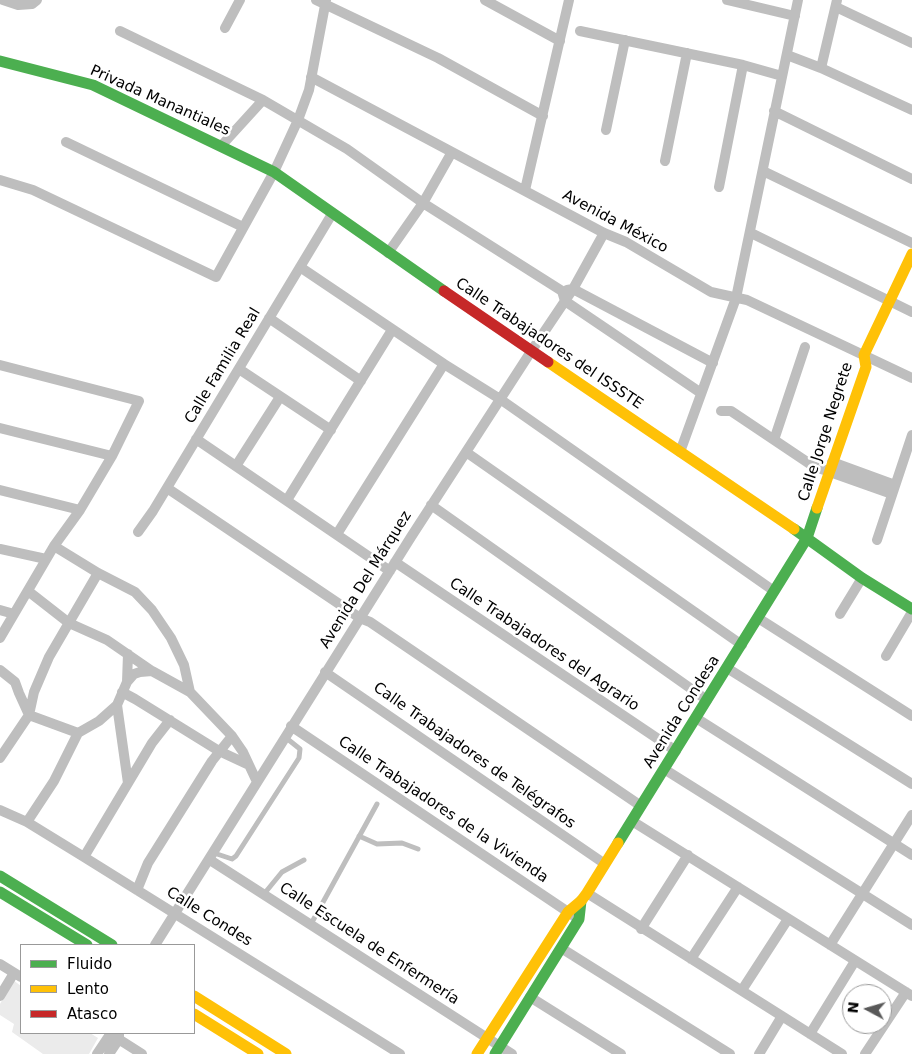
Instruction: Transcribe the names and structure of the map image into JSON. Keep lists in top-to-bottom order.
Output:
{
  "streets": {
    "street": [
      "Privada Manantiales",
      "Avenida México",
      "Calle Trabajadores del ISSSTE",
      "Calle Familia Real",
      "Calle Jorge Negrete",
      "Avenida Del Márquez",
      "Calle Trabajadores del Agrario",
      "Avenida Condesa",
      "Calle Trabajadores de Telégrafos",
      "Calle Trabajadores de la Vivienda",
      "Calle Condes",
      "Calle Escuela de Enfermería"
    ]
  },
  "crossings": [
    ["Privada Manantiales", "Calle Trabajadores del ISSSTE"],
    ["Avenida México", "Calle Jorge Negrete"],
    ["Avenida México", "Avenida Del Márquez"],
    ["Calle Trabajadores del ISSSTE", "Calle Familia Real"],
    ["Calle Trabajadores del ISSSTE", "Calle Jorge Negrete"],
    ["Calle Trabajadores del ISSSTE", "Avenida Del Márquez"],
    ["Calle Trabajadores del ISSSTE", "Avenida Condesa"],
    ["Calle Familia Real", "Calle Trabajadores del Agrario"],
    ["Calle Jorge Negrete", "Avenida Condesa"],
    ["Avenida Del Márquez", "Calle Trabajadores del Agrario"],
    ["Avenida Del Márquez", "Calle Trabajadores de Telégrafos"],
    ["Avenida Del Márquez", "Calle Trabajadores de la Vivienda"],
    ["Avenida Del Márquez", "Calle Condes"],
    ["Avenida Del Márquez", "Calle Escuela de Enfermería"],
    ["Calle Trabajadores del Agrario", "Avenida Condesa"],
    ["Avenida Condesa", "Calle Trabajadores de Telégrafos"],
    ["Avenida Condesa", "Calle Trabajadores de la Vivienda"],
    ["Avenida Condesa", "Calle Escuela de Enfermería"]
  ],
  "legend": ["Fluido", "Lento", "Atasco"],
  "north": "left"
}
